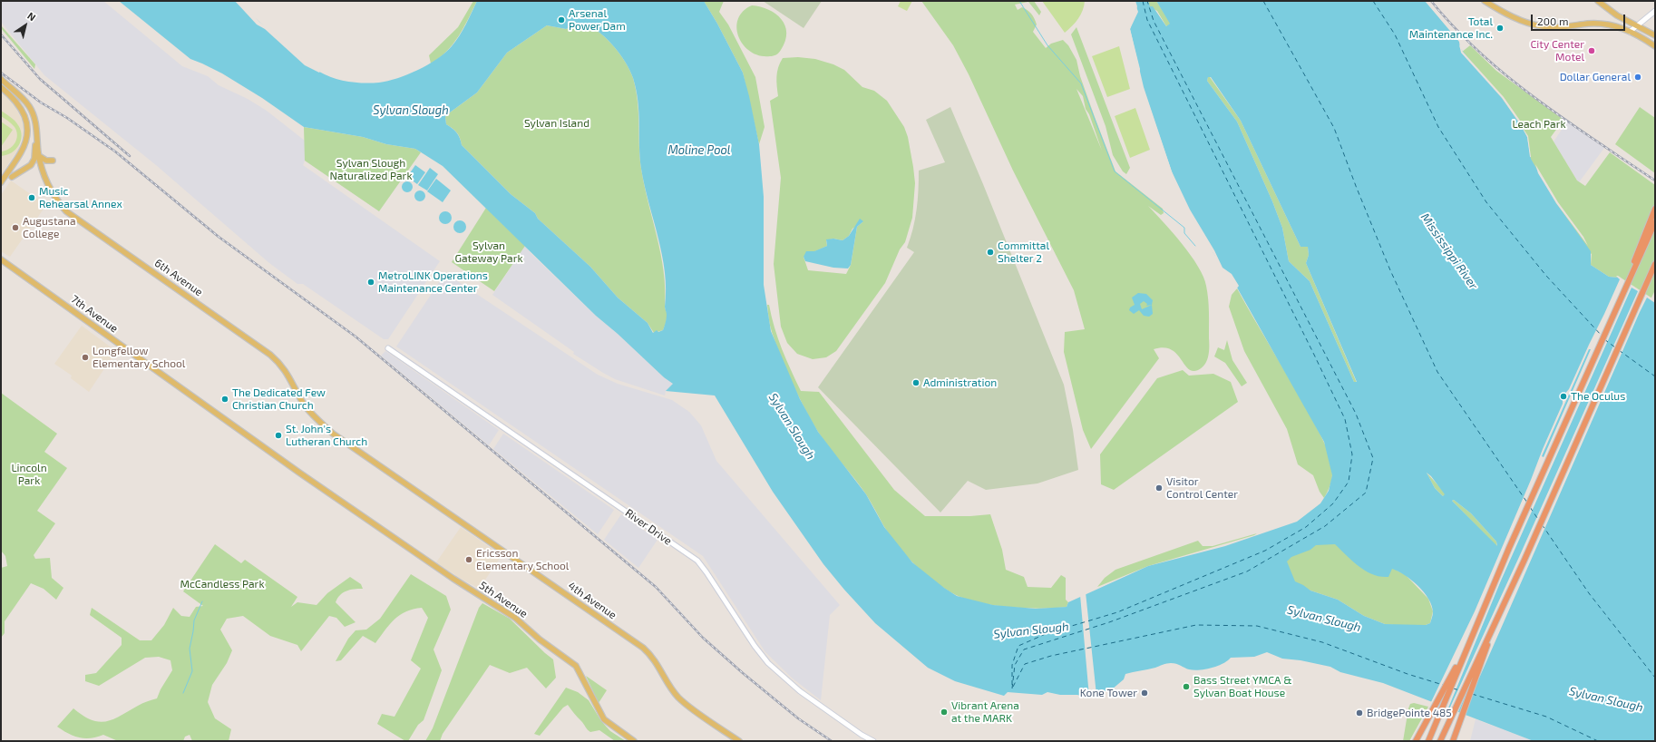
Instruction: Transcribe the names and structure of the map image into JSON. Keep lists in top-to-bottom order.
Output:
{
  "streets": {
    "main road": [
      "6th Avenue",
      "7th Avenue",
      "River Drive",
      "5th Avenue",
      "4th Avenue"
    ]
  },
  "crossings": [
    ["6th Avenue", "4th Avenue"],
    ["7th Avenue", "5th Avenue"]
  ],
  "water": ["Sylvan Slough", "Moline Pool", "Mississippi River"],
  "parks": [
    "Sylvan Island",
    "Leach Park",
    "Sylvan Slough Naturalized Park",
    "Sylvan Gateway Park",
    "Lincoln Park",
    "McCandless Park"
  ],
  "places": [
    "Arsenal Power Dam",
    "Total Maintenance Inc.",
    "City Center Motel",
    "Dollar General",
    "Music Rehearsal Annex",
    "Augustana College",
    "Committal Shelter 2",
    "MetroLINK Operations Maintenance Center",
    "Longfellow Elementary School",
    "Administration",
    "The Oculus",
    "The Dedicated Few Christian Church",
    "St. John's Lutheran Church",
    "Visitor Control Center",
    "Ericsson Elementary School",
    "Bass Street YMCA & Sylvan Boat House",
    "Kone Tower",
    "Vibrant Arena at the MARK",
    "BridgePointe 485"
  ],
  "scale_bar": "200 m",
  "north": "top right"
}
